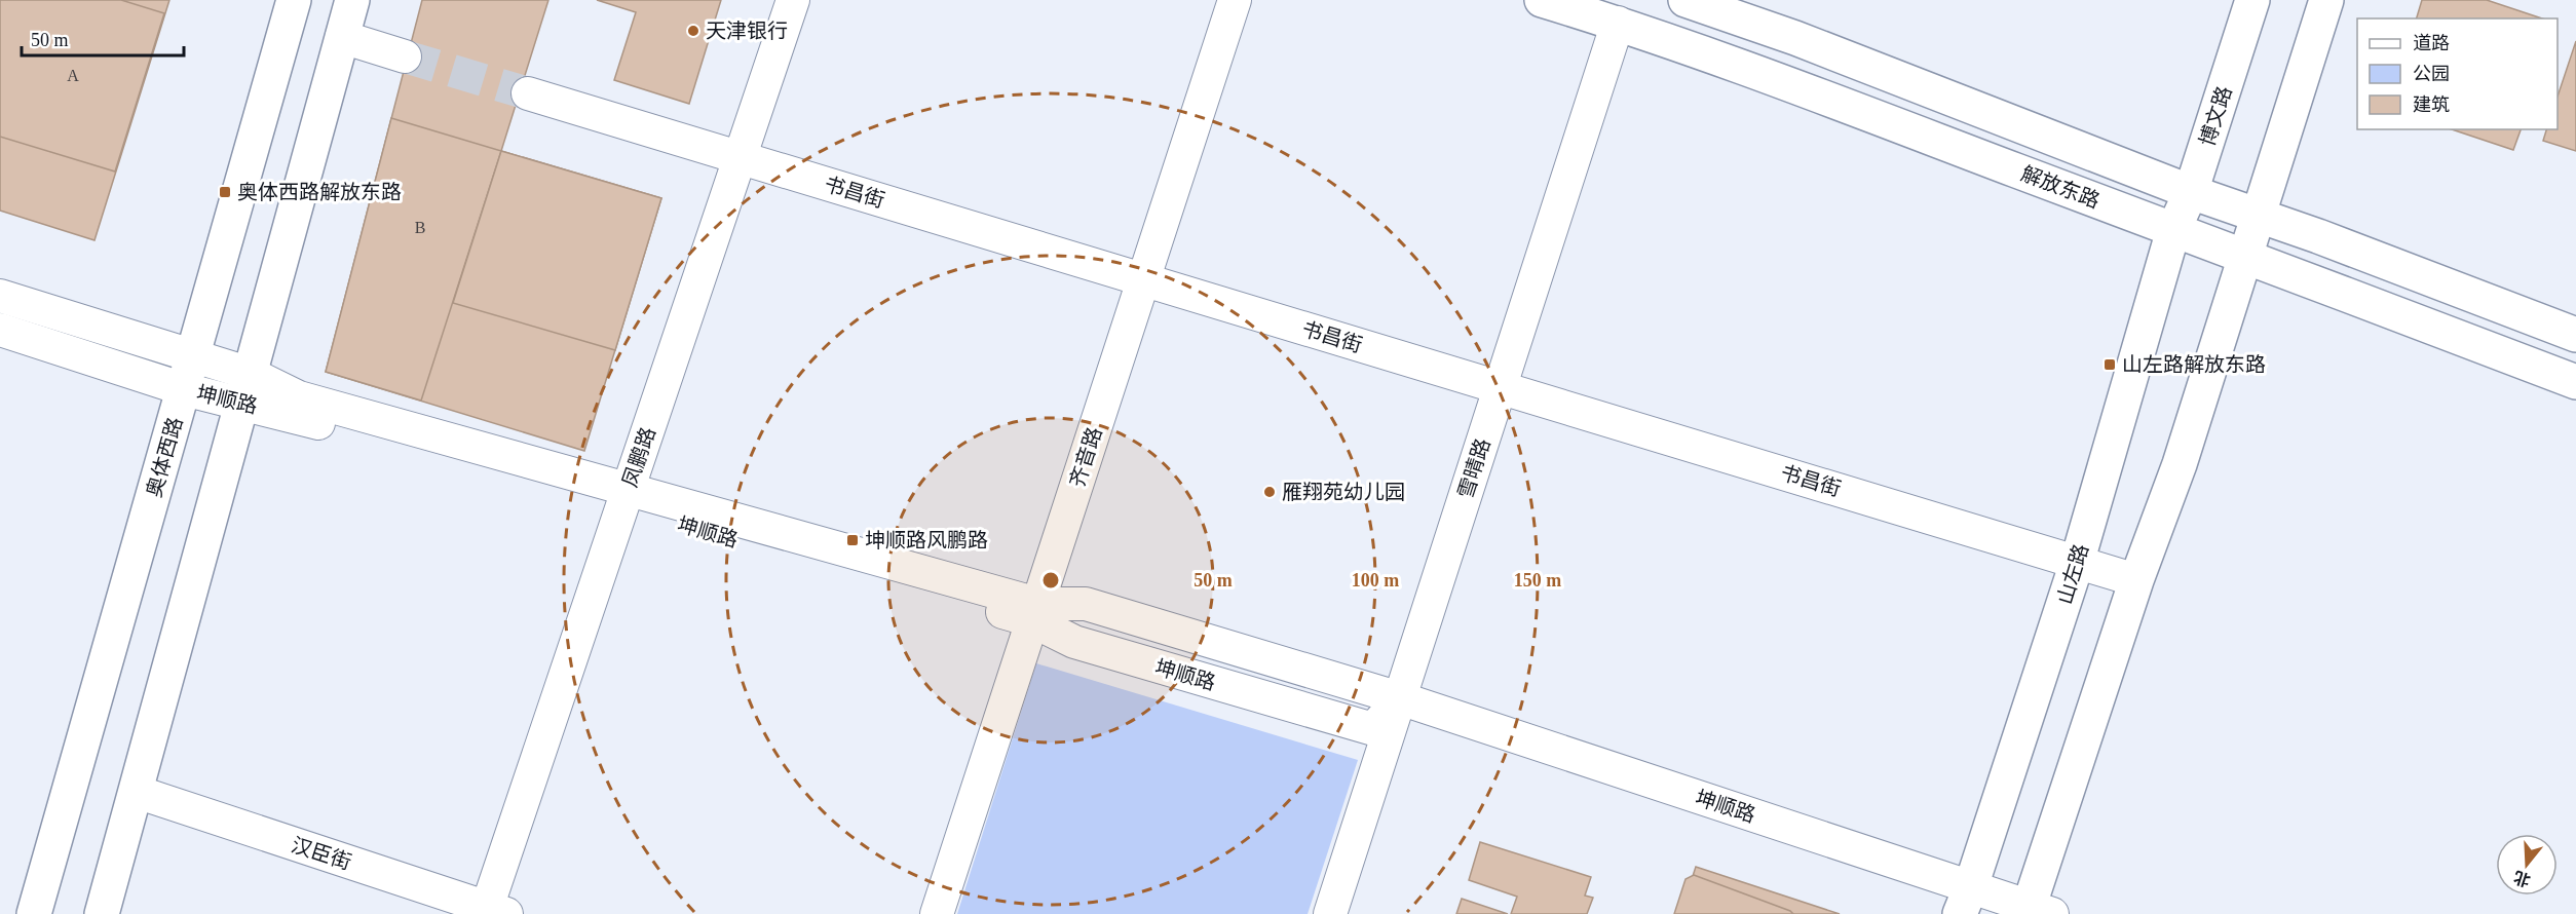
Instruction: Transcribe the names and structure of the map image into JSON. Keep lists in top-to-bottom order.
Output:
{
  "streets": {
    "main road": [
      "博文路",
      "解放东路",
      "奥体西路",
      "山左路"
    ],
    "street": [
      "书昌街",
      "坤顺路",
      "凤鹏路",
      "齐音路",
      "雪晴路",
      "汉臣街"
    ]
  },
  "crossings": [
    ["博文路", "解放东路"],
    ["博文路", "山左路"],
    ["解放东路", "雪晴路"],
    ["解放东路", "山左路"],
    ["书昌街", "凤鹏路"],
    ["书昌街", "齐音路"],
    ["书昌街", "雪晴路"],
    ["书昌街", "山左路"],
    ["坤顺路", "奥体西路"],
    ["坤顺路", "凤鹏路"],
    ["坤顺路", "齐音路"],
    ["坤顺路", "雪晴路"],
    ["坤顺路", "山左路"],
    ["凤鹏路", "汉臣街"]
  ],
  "places": {
    "other": ["天津银行", "雁翔苑幼儿园"],
    "transit": ["奥体西路解放东路", "山左路解放东路", "坤顺路风鹏路"]
  },
  "house_numbers": ["A", "B"],
  "legend": ["道路", "公园", "建筑"],
  "scale_bar": "50 m",
  "north": "bottom",
  "rings": ["50 m", "100 m", "150 m"]
}
